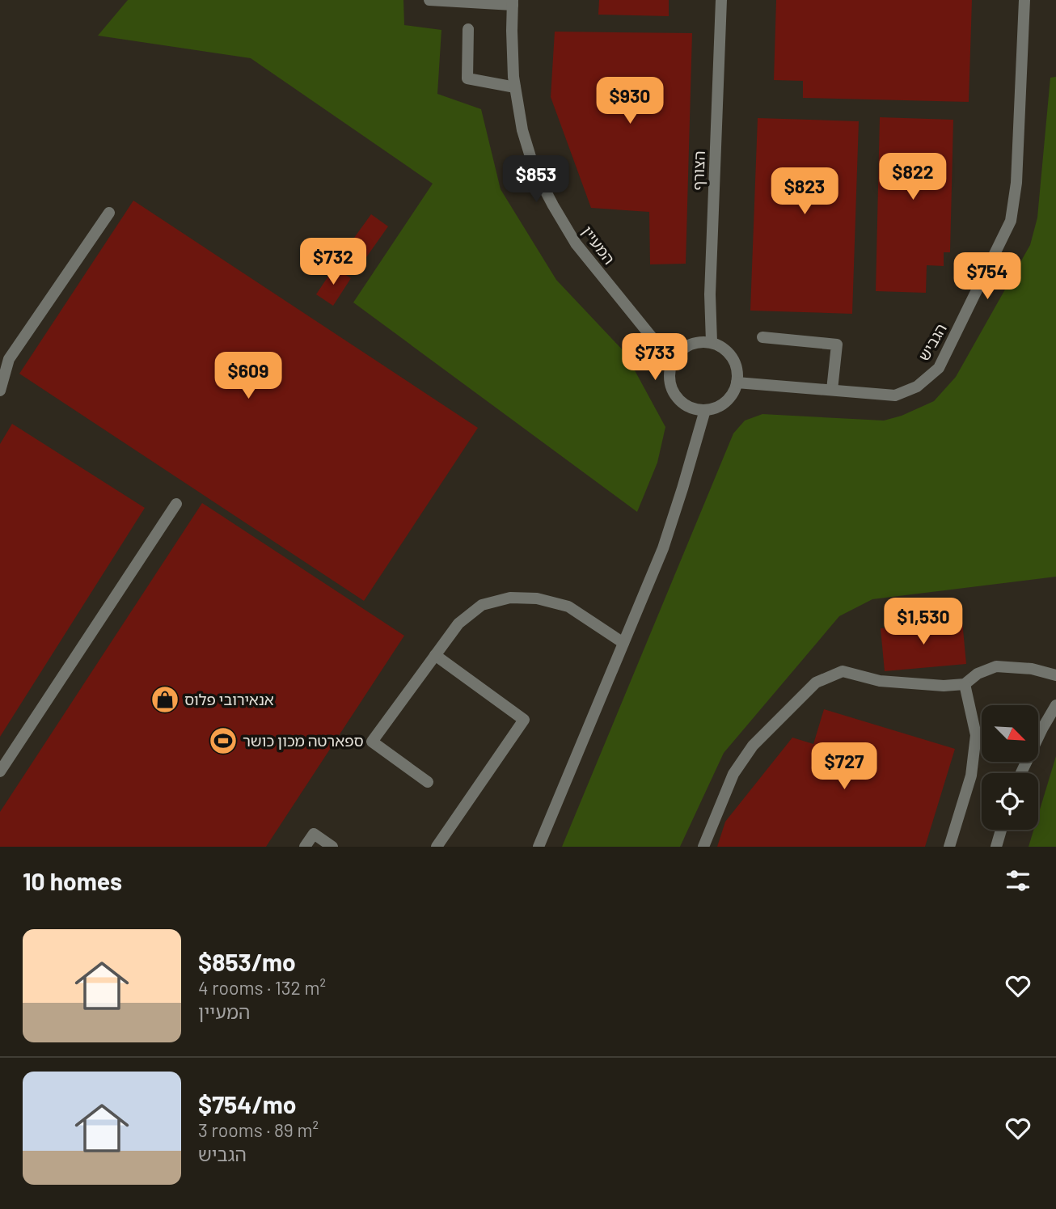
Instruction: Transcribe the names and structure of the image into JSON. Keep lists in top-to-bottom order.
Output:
{
  "streets": {
    "street": ["הצורף", "המעיין", "הגביש"]
  },
  "crossings": [
    ["הצורף", "המעיין"],
    ["הצורף", "הגביש"],
    ["המעיין", "הגביש"]
  ],
  "places": {
    "shop": ["אנאירובי פלוס"],
    "sports": ["ספארטה מכון כושר"]
  },
  "north": "bottom right",
  "page": {
    "price": [
      "$930",
      "$822",
      "$853",
      "$823",
      "$732",
      "$754",
      "$733",
      "$609",
      "$1,530",
      "$727"
    ],
    "heading": "10 homes",
    "list": [
      {
        "name": "$853/mo",
        "note": "4 rooms · 132 m² · המעיין"
      },
      {
        "name": "$754/mo",
        "note": "3 rooms · 89 m² · הגביש"
      }
    ]
  }
}
